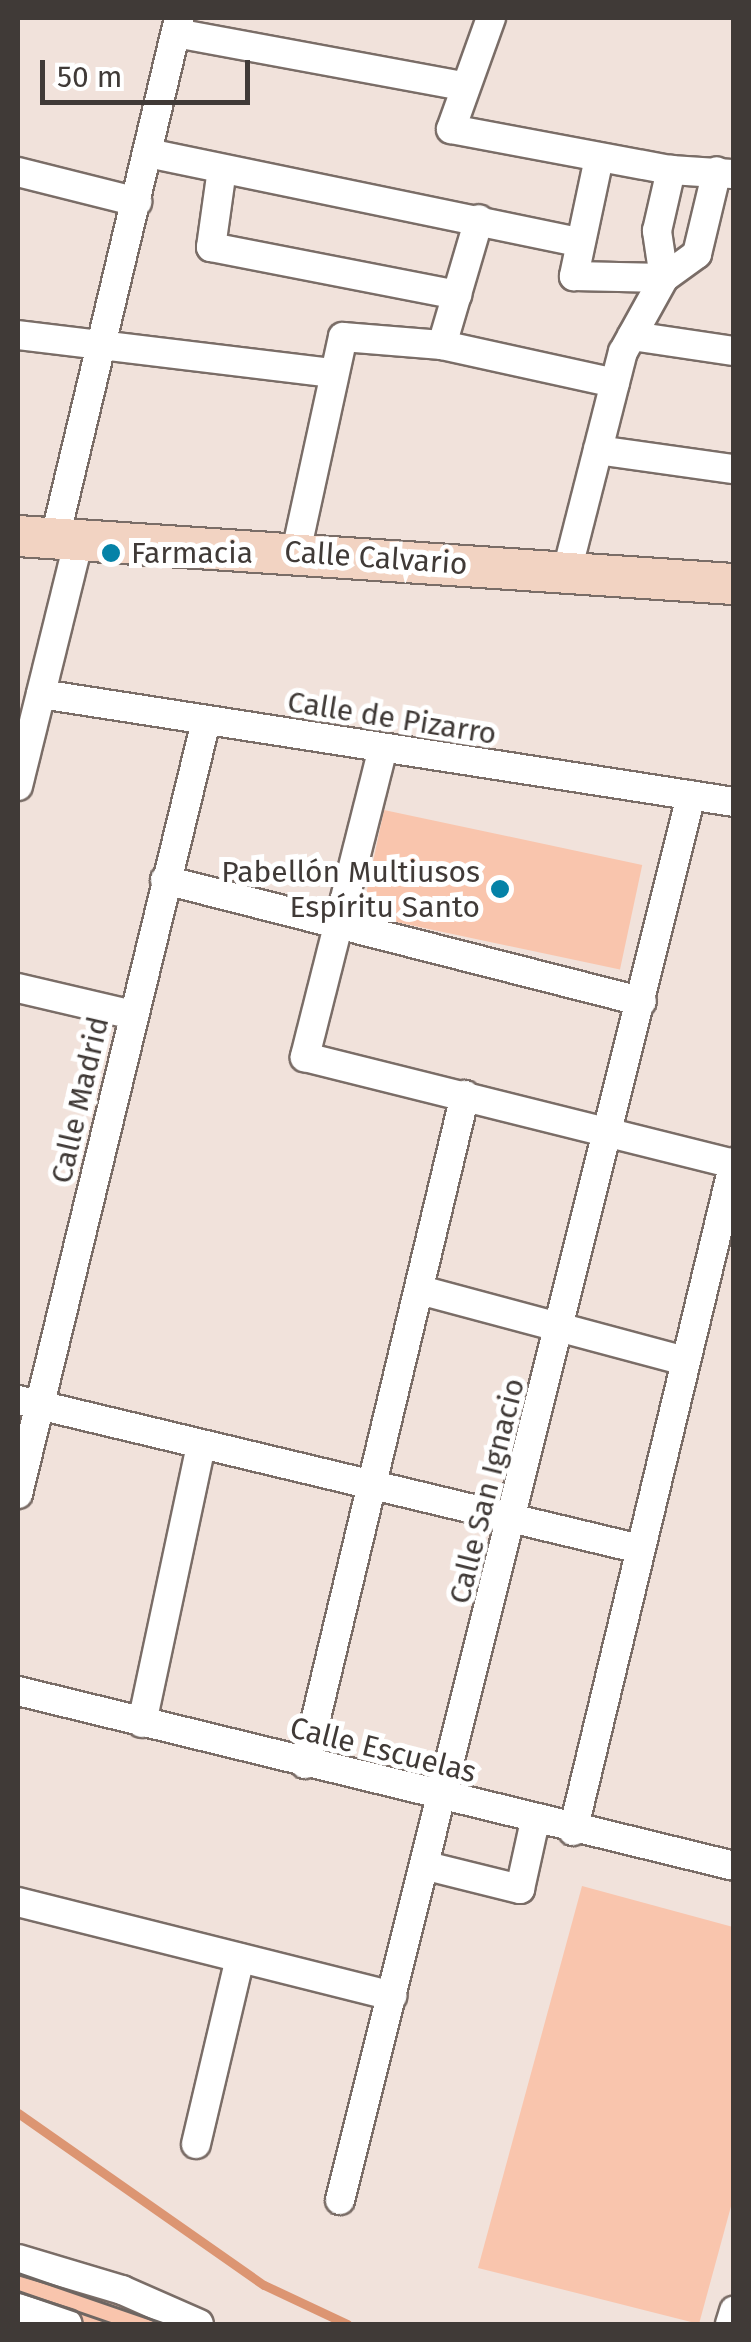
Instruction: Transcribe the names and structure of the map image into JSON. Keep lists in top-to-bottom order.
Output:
{
  "streets": {
    "main road": ["Calle Calvario"],
    "street": [
      "Calle de Pizarro",
      "Calle Madrid",
      "Calle San Ignacio",
      "Calle Escuelas"
    ]
  },
  "crossings": [
    ["Calle de Pizarro", "Calle Madrid"],
    ["Calle de Pizarro", "Calle San Ignacio"],
    ["Calle San Ignacio", "Calle Escuelas"]
  ],
  "places": ["Farmacia", "Pabellón Multiusos Espíritu Santo"],
  "scale_bar": "50 m"
}
